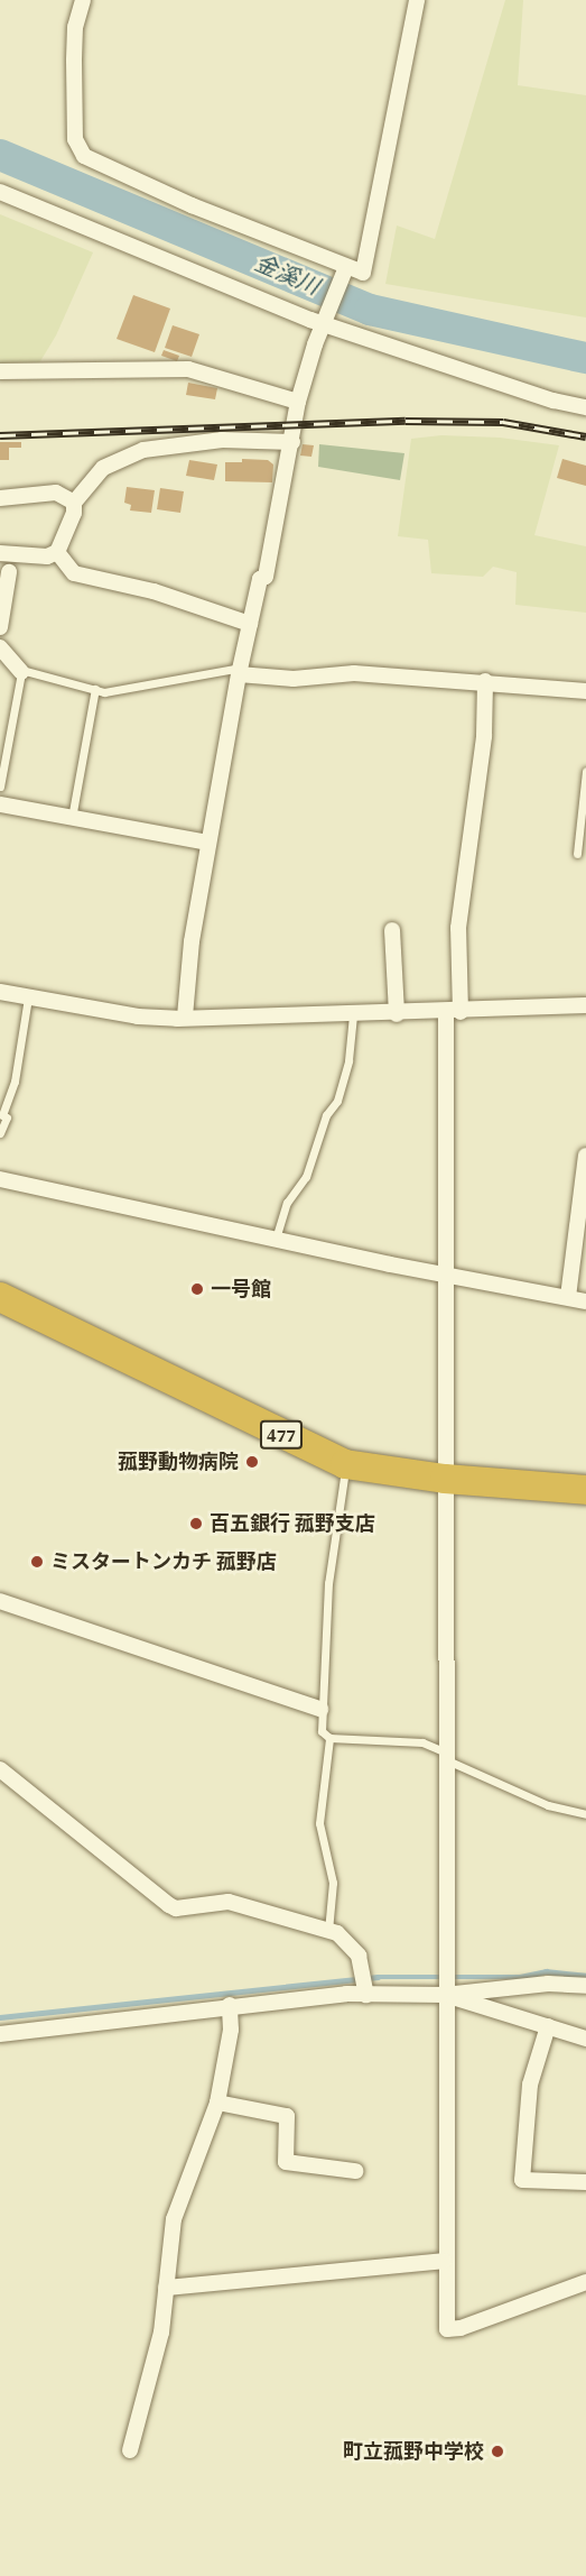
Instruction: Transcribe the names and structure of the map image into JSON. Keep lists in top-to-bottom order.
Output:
{
  "streets": {
    "highway": ["477"]
  },
  "water": ["金溪川"],
  "places": [
    "一号館",
    "菰野動物病院",
    "百五銀行 菰野支店",
    "ミスタートンカチ 菰野店",
    "町立菰野中学校"
  ]
}
